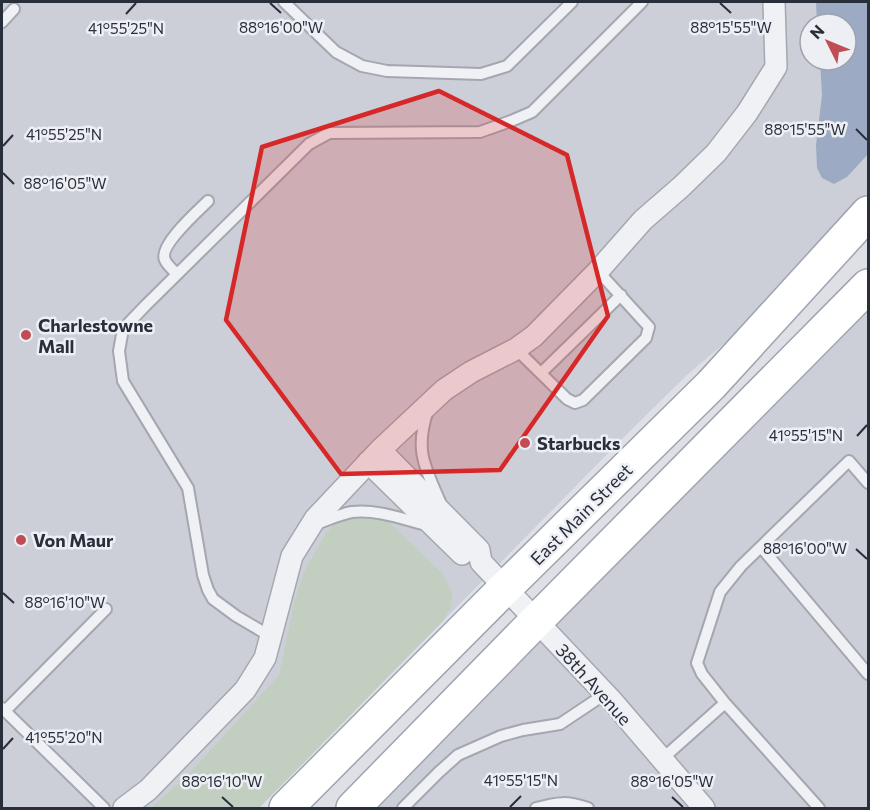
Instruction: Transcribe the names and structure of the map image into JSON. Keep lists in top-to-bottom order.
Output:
{
  "streets": {
    "main road": ["East Main Street"],
    "street": ["38th Avenue"]
  },
  "crossings": [
    ["East Main Street", "38th Avenue"]
  ],
  "places": ["Charlestowne Mall", "Starbucks", "Von Maur"],
  "north": "top left",
  "coordinates": [
    "88°16'00\"W",
    "88°15'55\"W",
    "41°55'25\"N",
    "88°16'05\"W",
    "41°55'15\"N",
    "88°16'10\"W",
    "41°55'20\"N"
  ]
}
